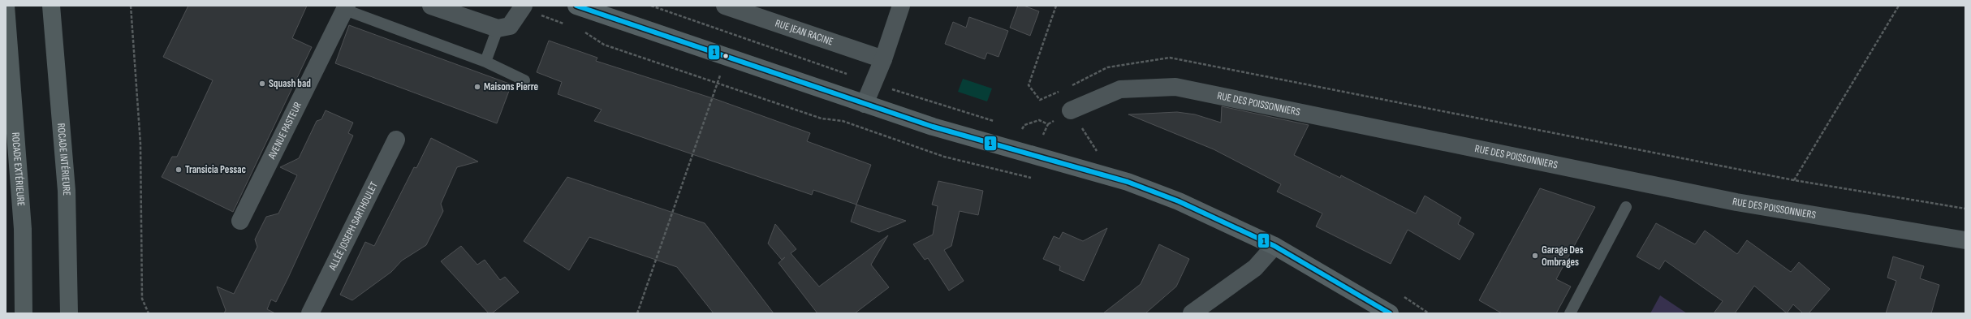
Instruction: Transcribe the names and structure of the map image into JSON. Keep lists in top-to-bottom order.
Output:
{
  "streets": {
    "highway": ["ROCADE INTÉRIEURE", "ROCADE EXTÉRIEURE"],
    "street": [
      "RUE JEAN RACINE",
      "RUE DES POISSONNIERS",
      "AVENUE PASTEUR",
      "ALLÉE JOSEPH SARTHOULET"
    ]
  },
  "places": [
    "Squash bad",
    "Maisons Pierre",
    "Transicia Pessac",
    "Garage Des Ombrages"
  ],
  "lines": ["transit line 1"]
}
